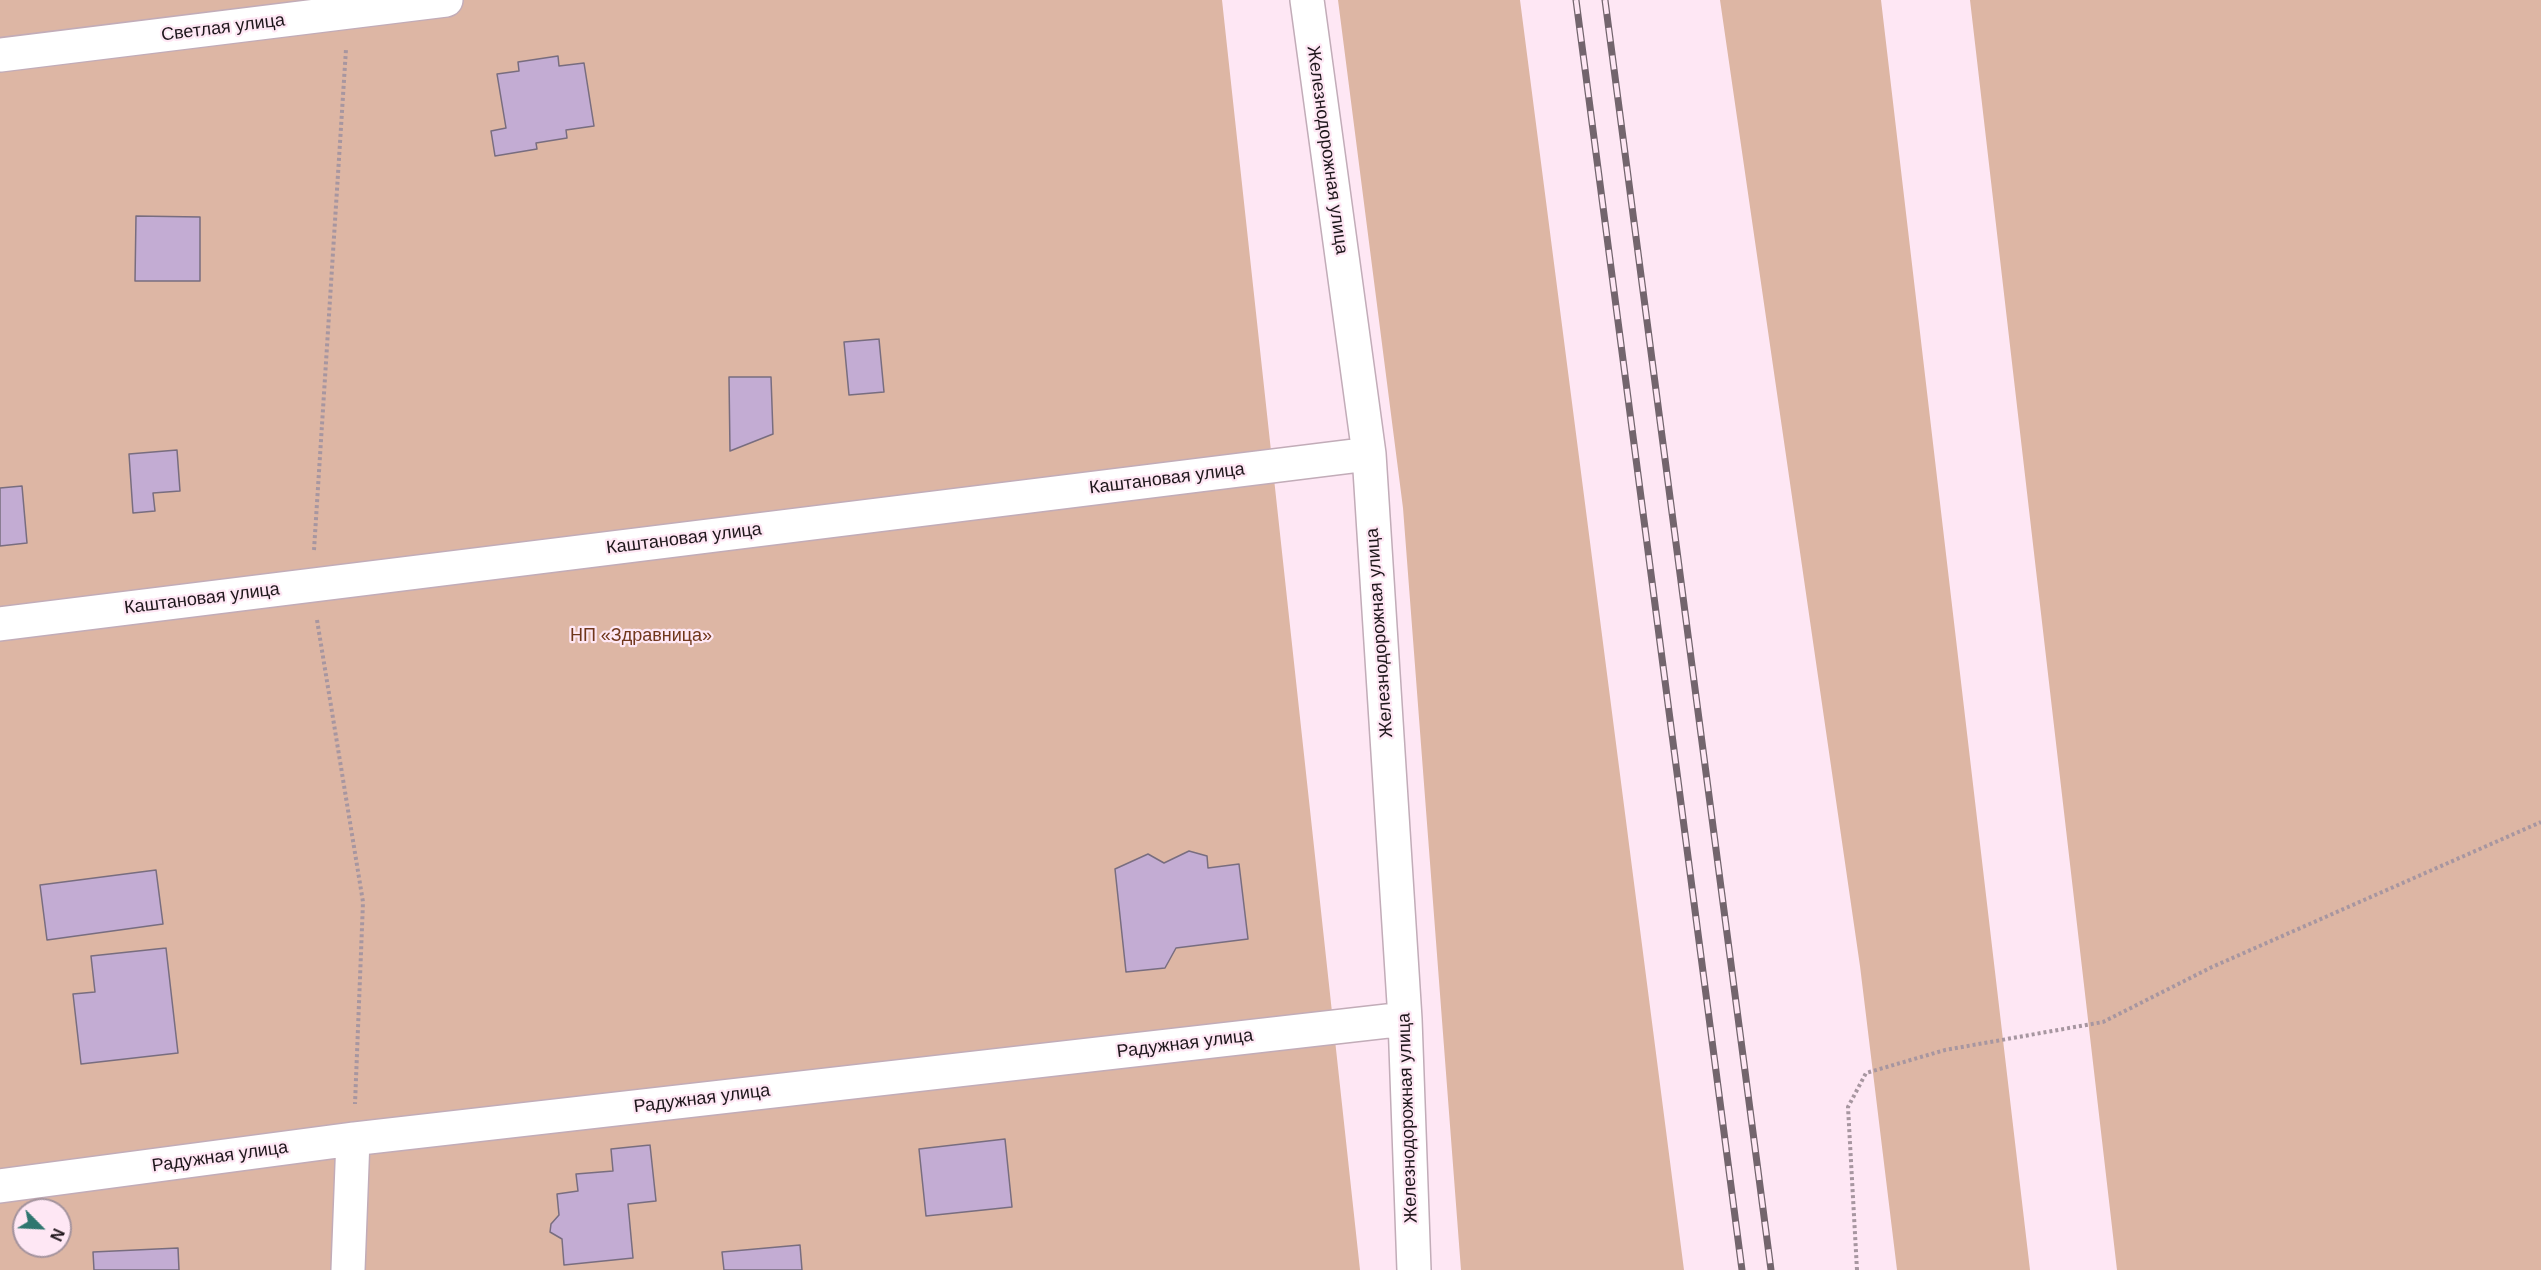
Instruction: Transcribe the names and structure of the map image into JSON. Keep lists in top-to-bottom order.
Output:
{
  "streets": {
    "street": [
      "Светлая улица",
      "Железнодорожная улица",
      "Каштановая улица",
      "Радужная улица"
    ]
  },
  "crossings": [
    ["Железнодорожная улица", "Каштановая улица"],
    ["Железнодорожная улица", "Радужная улица"]
  ],
  "parks": ["НП «Здравница»"],
  "north": "bottom right"
}
